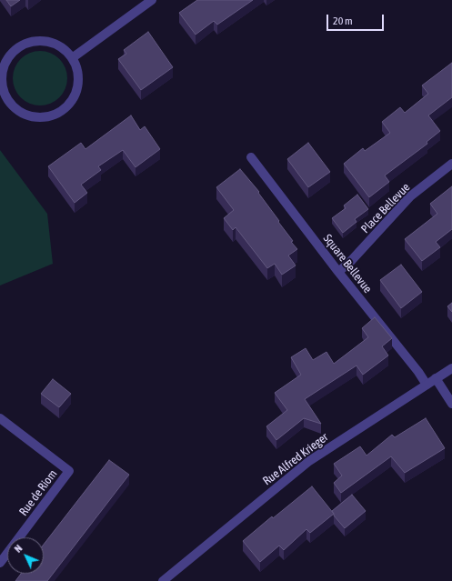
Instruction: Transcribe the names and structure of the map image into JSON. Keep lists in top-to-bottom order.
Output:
{
  "streets": {
    "street": [
      "Place Bellevue",
      "Square Bellevue",
      "Rue Alfred Krieger",
      "Rue de Riom"
    ]
  },
  "crossings": [
    ["Place Bellevue", "Square Bellevue"],
    ["Square Bellevue", "Rue Alfred Krieger"]
  ],
  "scale_bar": "20 m",
  "north": "top left"
}
